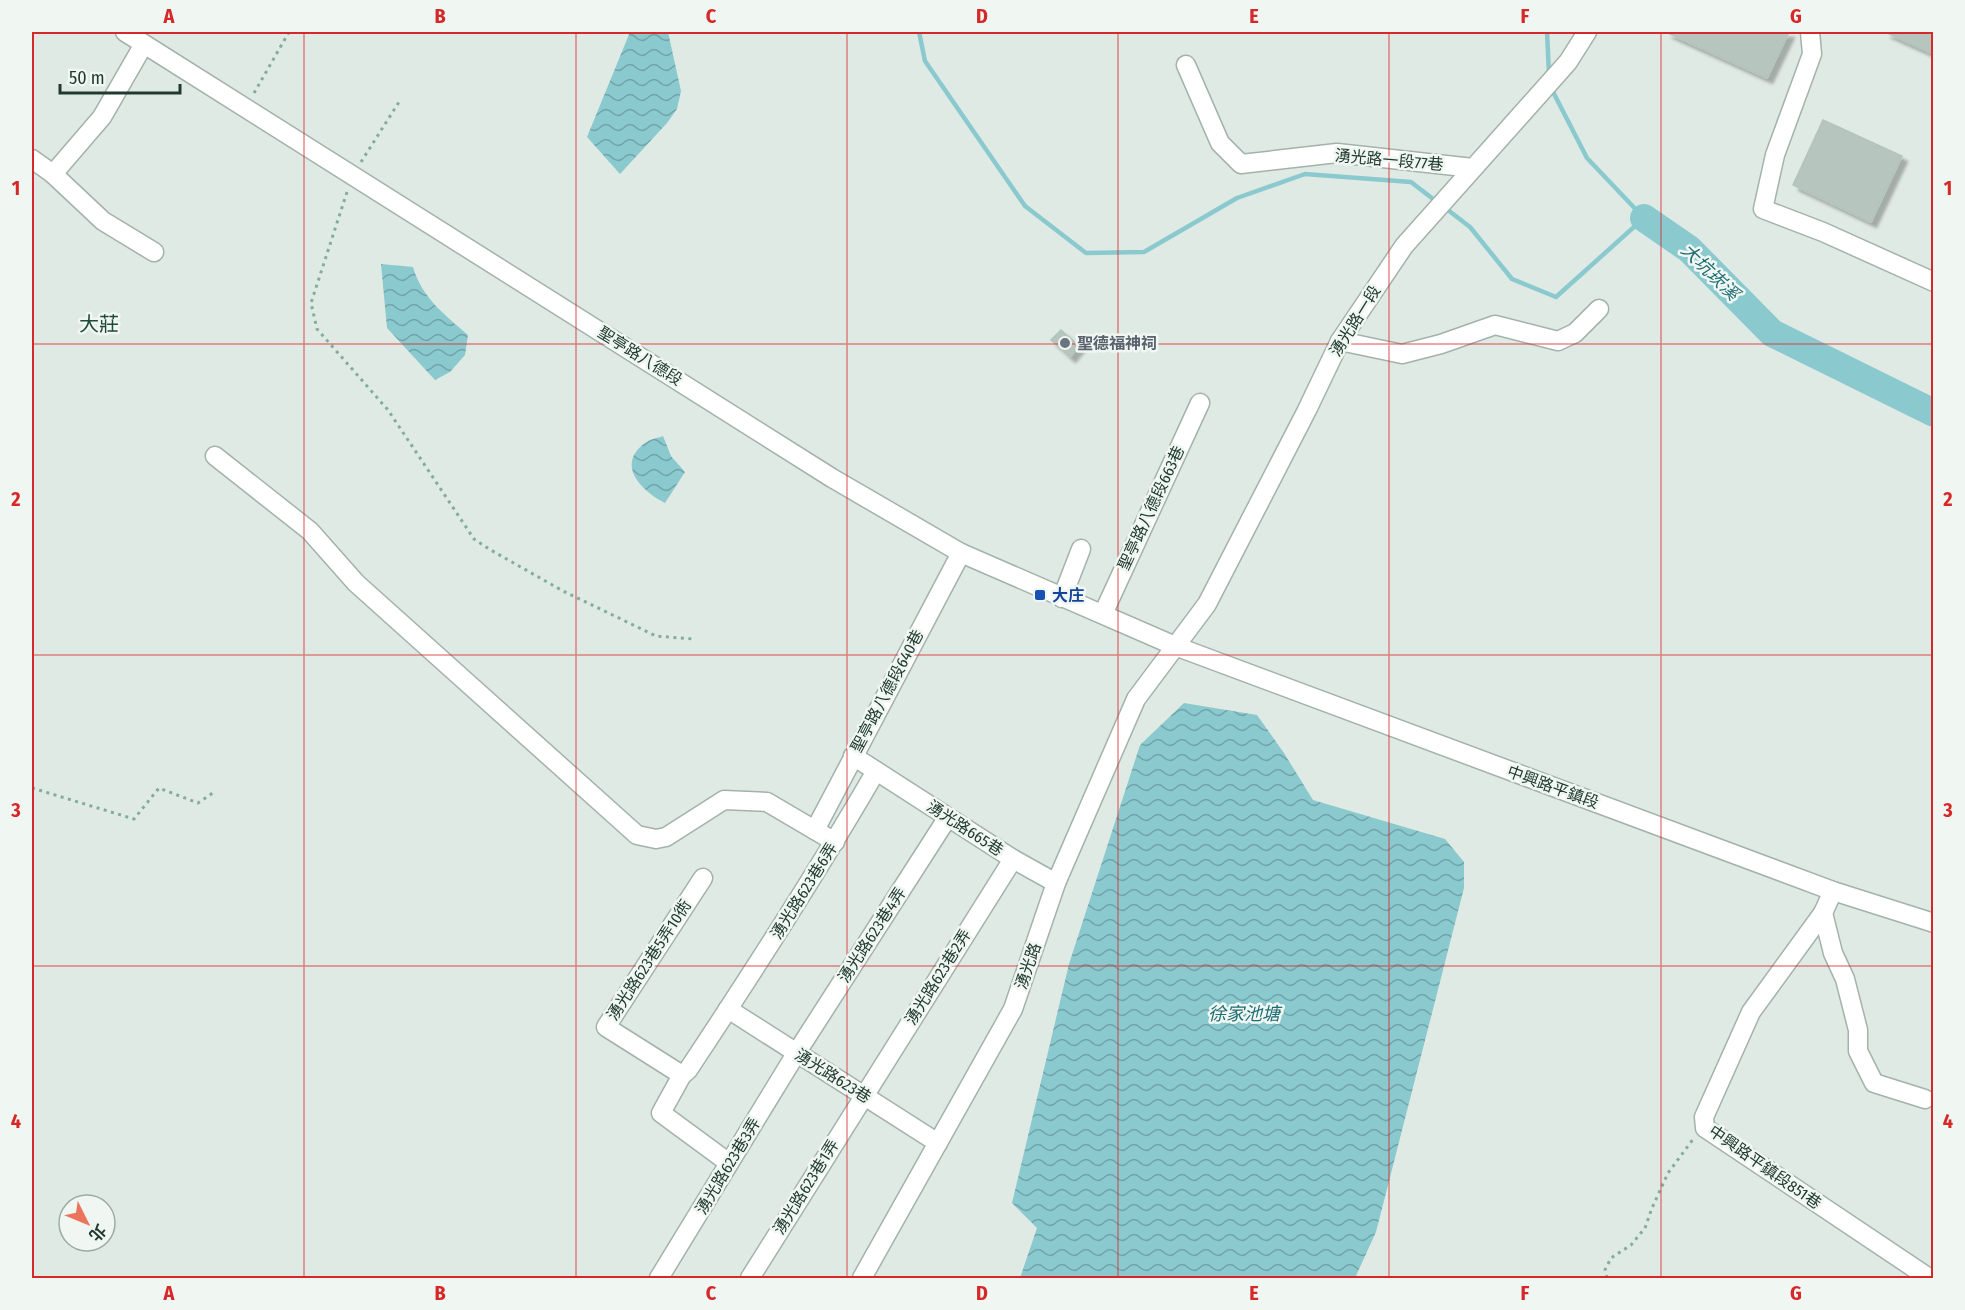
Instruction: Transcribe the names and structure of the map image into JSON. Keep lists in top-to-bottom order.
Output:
{
  "streets": {
    "street": [
      "湧光路一段77巷",
      "湧光路一段",
      "聖亭路八德段",
      "聖亭路八德段663巷",
      "聖亭路八德段640巷",
      "中興路平鎮段",
      "湧光路665巷",
      "湧光路623巷6弄",
      "湧光路623巷4弄",
      "湧光路623巷5弄10衖",
      "湧光路",
      "湧光路623巷2弄",
      "湧光路623巷",
      "湧光路623巷3弄",
      "中興路平鎮段851巷",
      "湧光路623巷1弄"
    ]
  },
  "crossings": [
    ["湧光路一段77巷", "湧光路一段"],
    ["湧光路一段", "聖亭路八德段"],
    ["湧光路一段", "中興路平鎮段"],
    ["湧光路一段", "湧光路"],
    ["聖亭路八德段", "聖亭路八德段663巷"],
    ["聖亭路八德段", "聖亭路八德段640巷"],
    ["聖亭路八德段", "中興路平鎮段"],
    ["聖亭路八德段", "湧光路"],
    ["聖亭路八德段640巷", "湧光路665巷"],
    ["中興路平鎮段", "湧光路"],
    ["中興路平鎮段", "中興路平鎮段851巷"],
    ["湧光路665巷", "湧光路623巷6弄"],
    ["湧光路665巷", "湧光路623巷4弄"],
    ["湧光路665巷", "湧光路"],
    ["湧光路665巷", "湧光路623巷2弄"],
    ["湧光路623巷6弄", "湧光路623巷5弄10衖"],
    ["湧光路623巷6弄", "湧光路623巷"],
    ["湧光路623巷6弄", "湧光路623巷3弄"],
    ["湧光路623巷4弄", "湧光路623巷"],
    ["湧光路623巷4弄", "湧光路623巷3弄"],
    ["湧光路", "湧光路623巷"],
    ["湧光路623巷2弄", "湧光路623巷"],
    ["湧光路623巷2弄", "湧光路623巷1弄"],
    ["湧光路623巷", "湧光路623巷3弄"],
    ["湧光路623巷", "湧光路623巷1弄"]
  ],
  "districts": ["大莊"],
  "water": ["大坑崁溪", "徐家池塘"],
  "places": {
    "other": ["聖德福神祠"],
    "transit": ["大庄"]
  },
  "scale_bar": "50 m",
  "north": "bottom right",
  "grid": {
    "columns": [
      "A",
      "B",
      "C",
      "D",
      "E",
      "F",
      "G"
    ],
    "rows": [
      "1",
      "2",
      "3",
      "4"
    ]
  }
}
